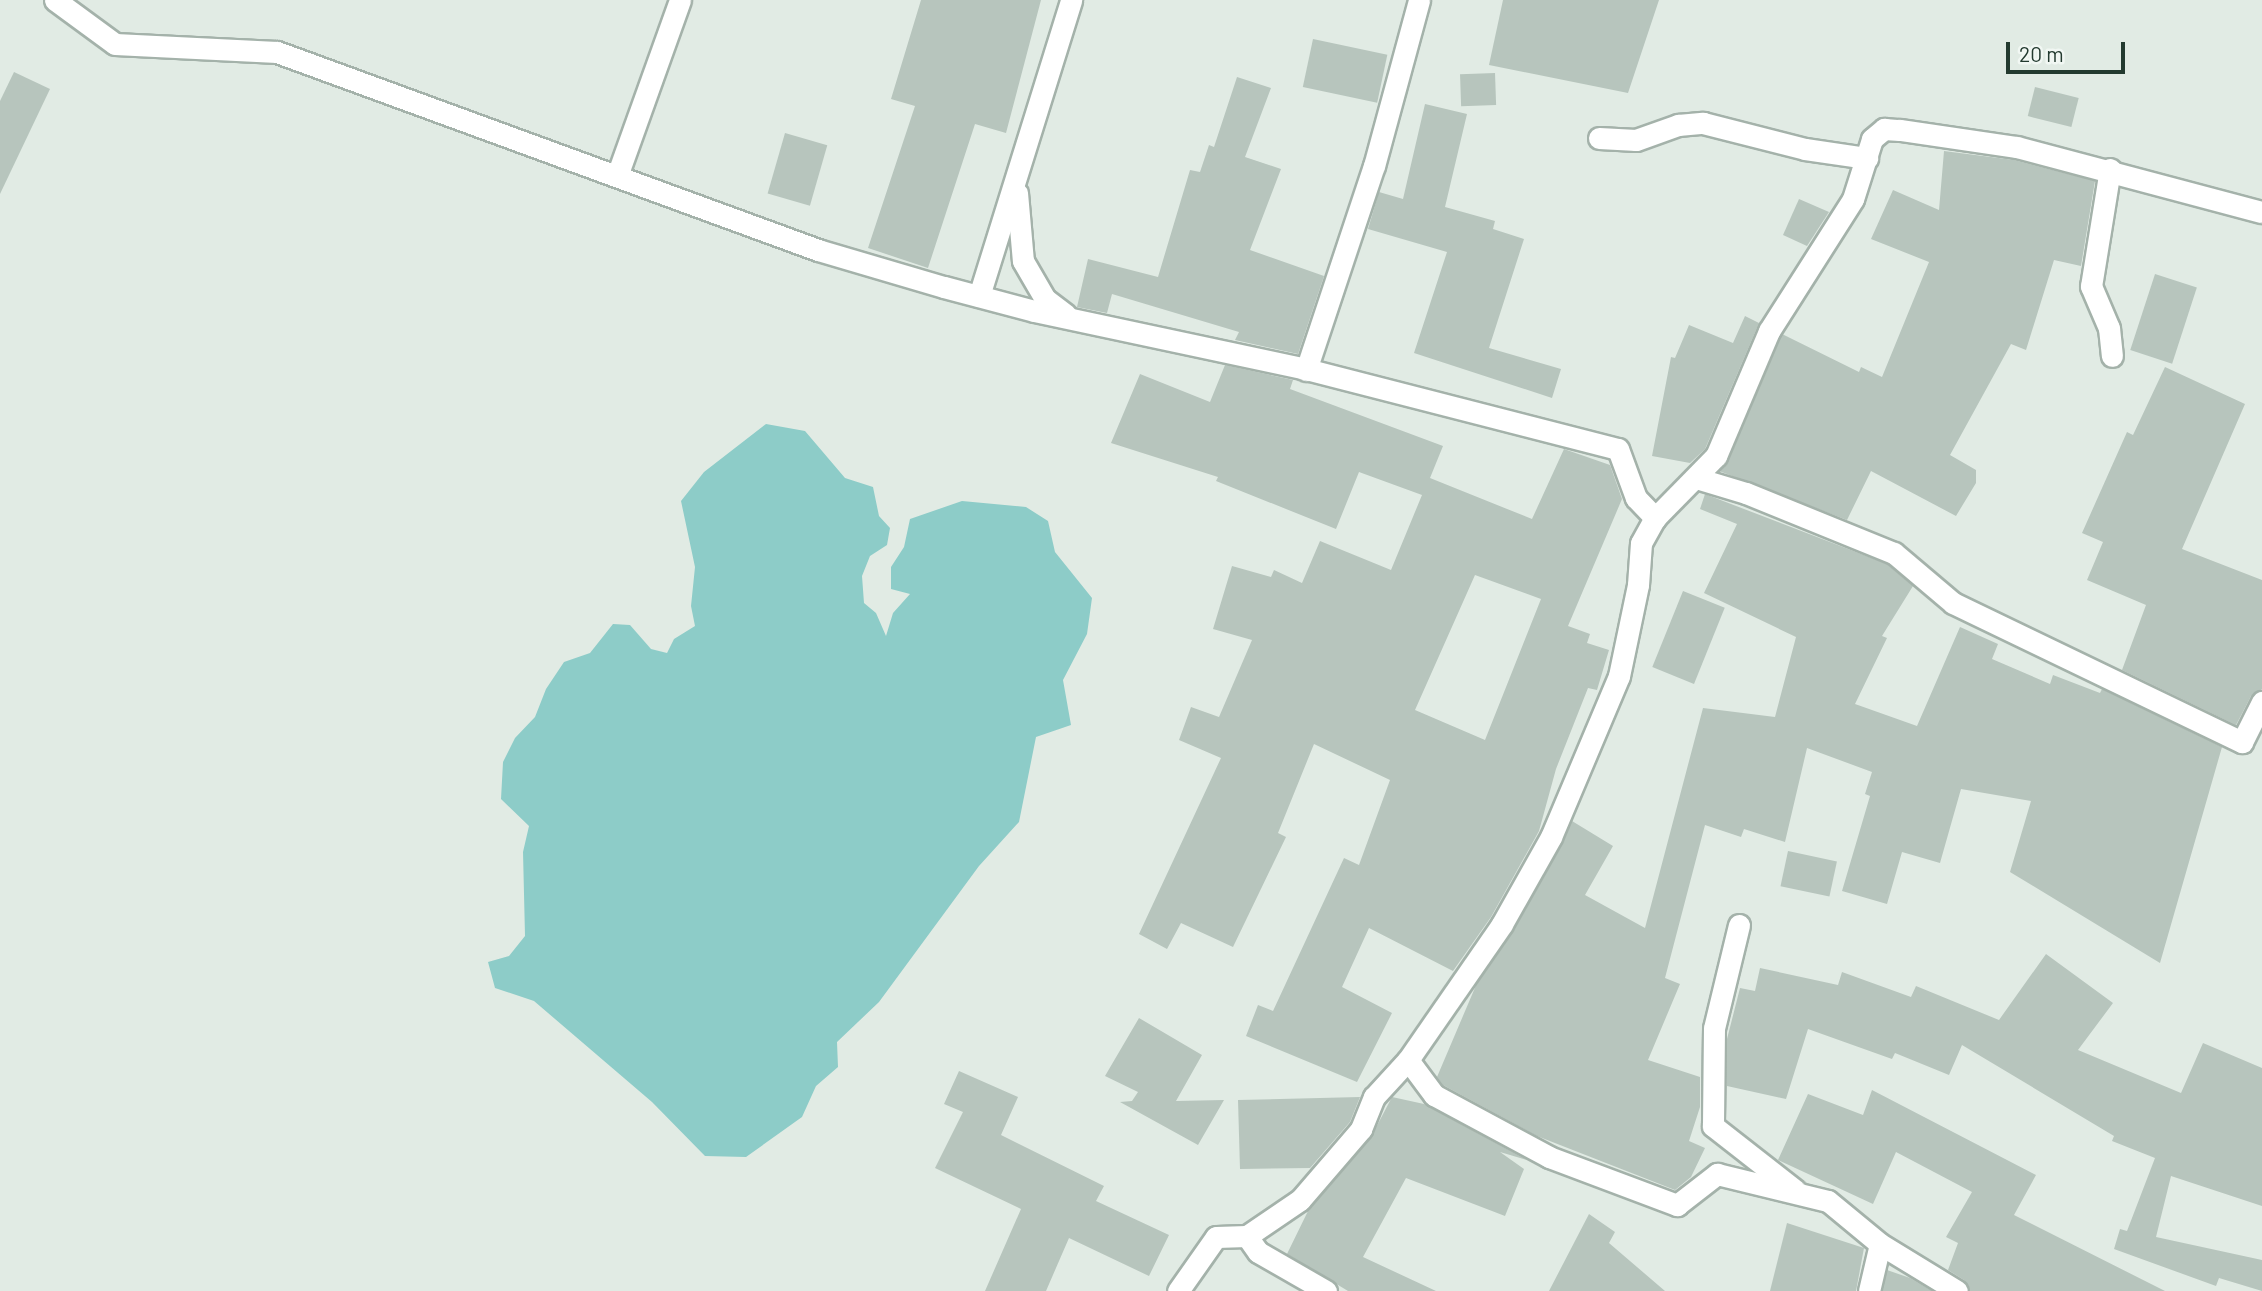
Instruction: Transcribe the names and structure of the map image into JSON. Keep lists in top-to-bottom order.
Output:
{
  "scale_bar": "20 m"
}
